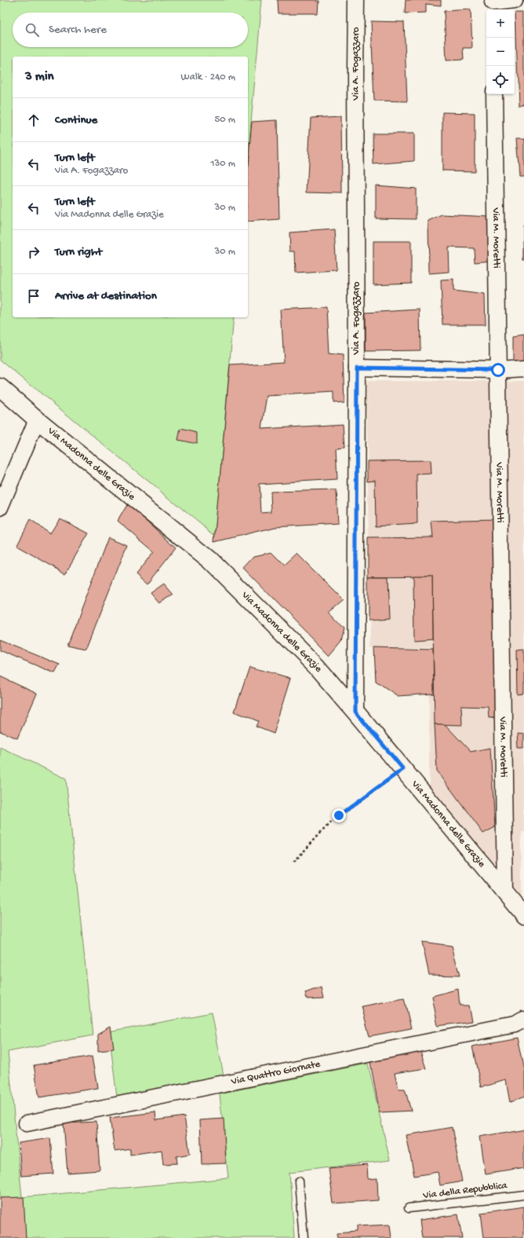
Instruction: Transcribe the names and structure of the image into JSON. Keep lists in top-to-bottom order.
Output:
{
  "streets": {
    "street": [
      "Via A. Fogazzaro",
      "Via M. Moretti",
      "Via Madonna delle Grazie",
      "Via Quattro Giornate"
    ],
    "lane": ["Via della Repubblica"]
  },
  "crossings": [
    ["Via A. Fogazzaro", "Via Madonna delle Grazie"],
    ["Via M. Moretti", "Via Madonna delle Grazie"]
  ],
  "page": {
    "map_buttons": ["+", "−"],
    "search": "Search here",
    "heading": ["3 min", "Walk · 240 m"],
    "list": [
      ["Continue", "50 m"],
      ["Turn left", "Via A. Fogazzaro", "130 m"],
      ["Turn left", "Via Madonna delle Grazie", "30 m"],
      ["Turn right", "30 m"],
      "Arrive at destination"
    ]
  }
}
